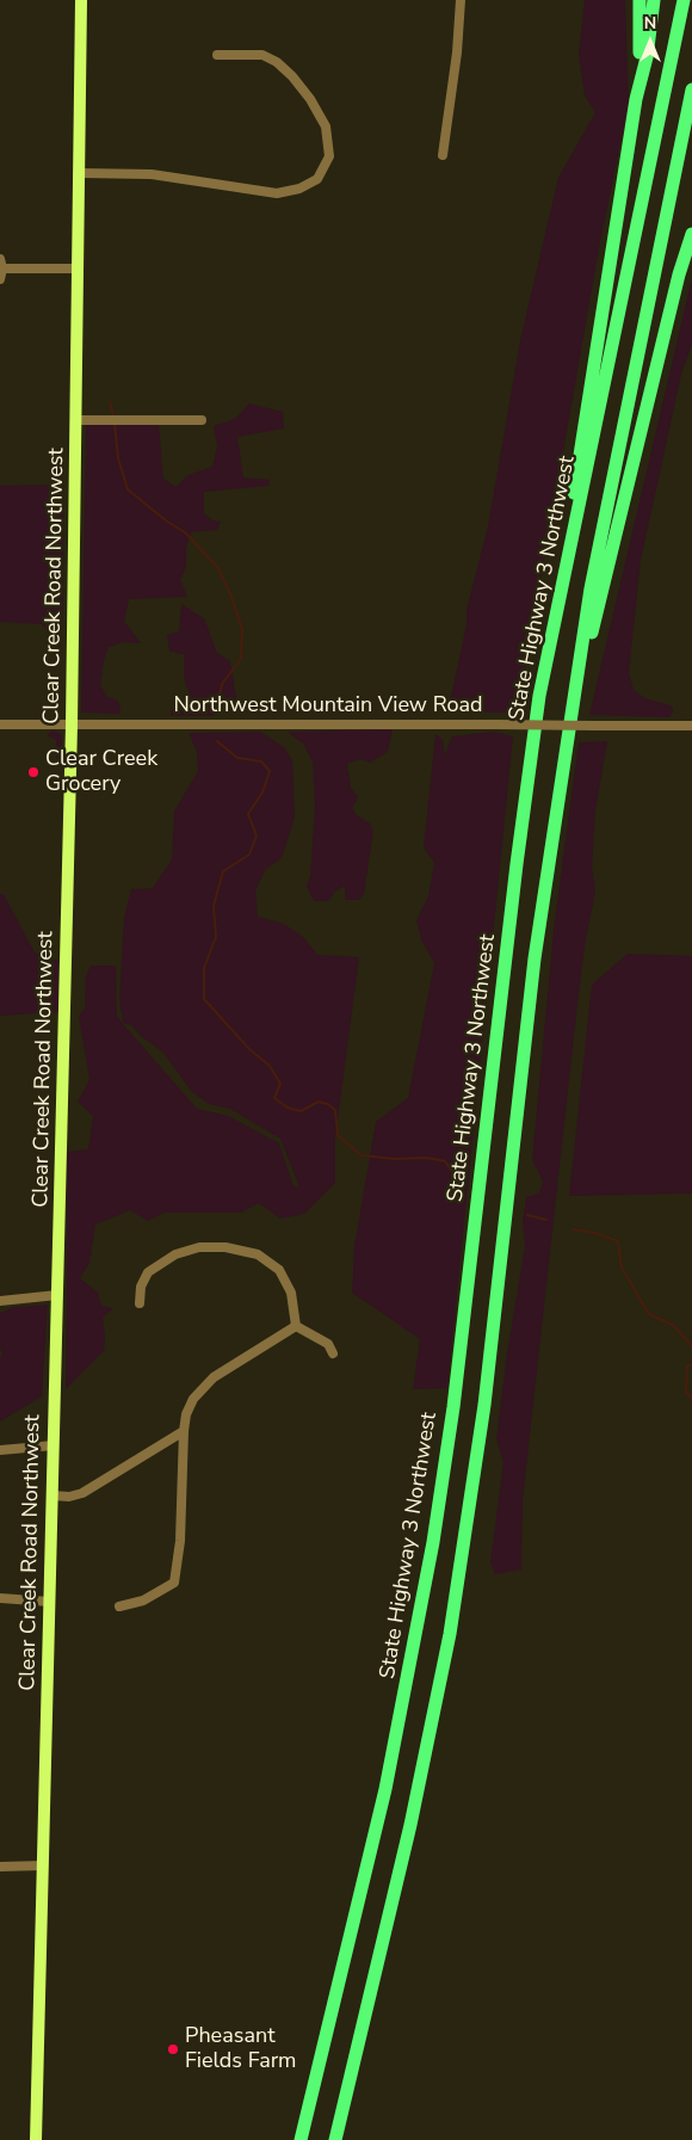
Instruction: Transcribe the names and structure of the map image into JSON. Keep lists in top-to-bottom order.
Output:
{
  "streets": {
    "highway": ["State Highway 3 Northwest"],
    "main road": ["Clear Creek Road Northwest"],
    "street": ["Northwest Mountain View Road"]
  },
  "crossings": [
    ["Clear Creek Road Northwest", "Northwest Mountain View Road"]
  ],
  "places": ["Clear Creek Grocery", "Pheasant Fields Farm"],
  "north": "top"
}
